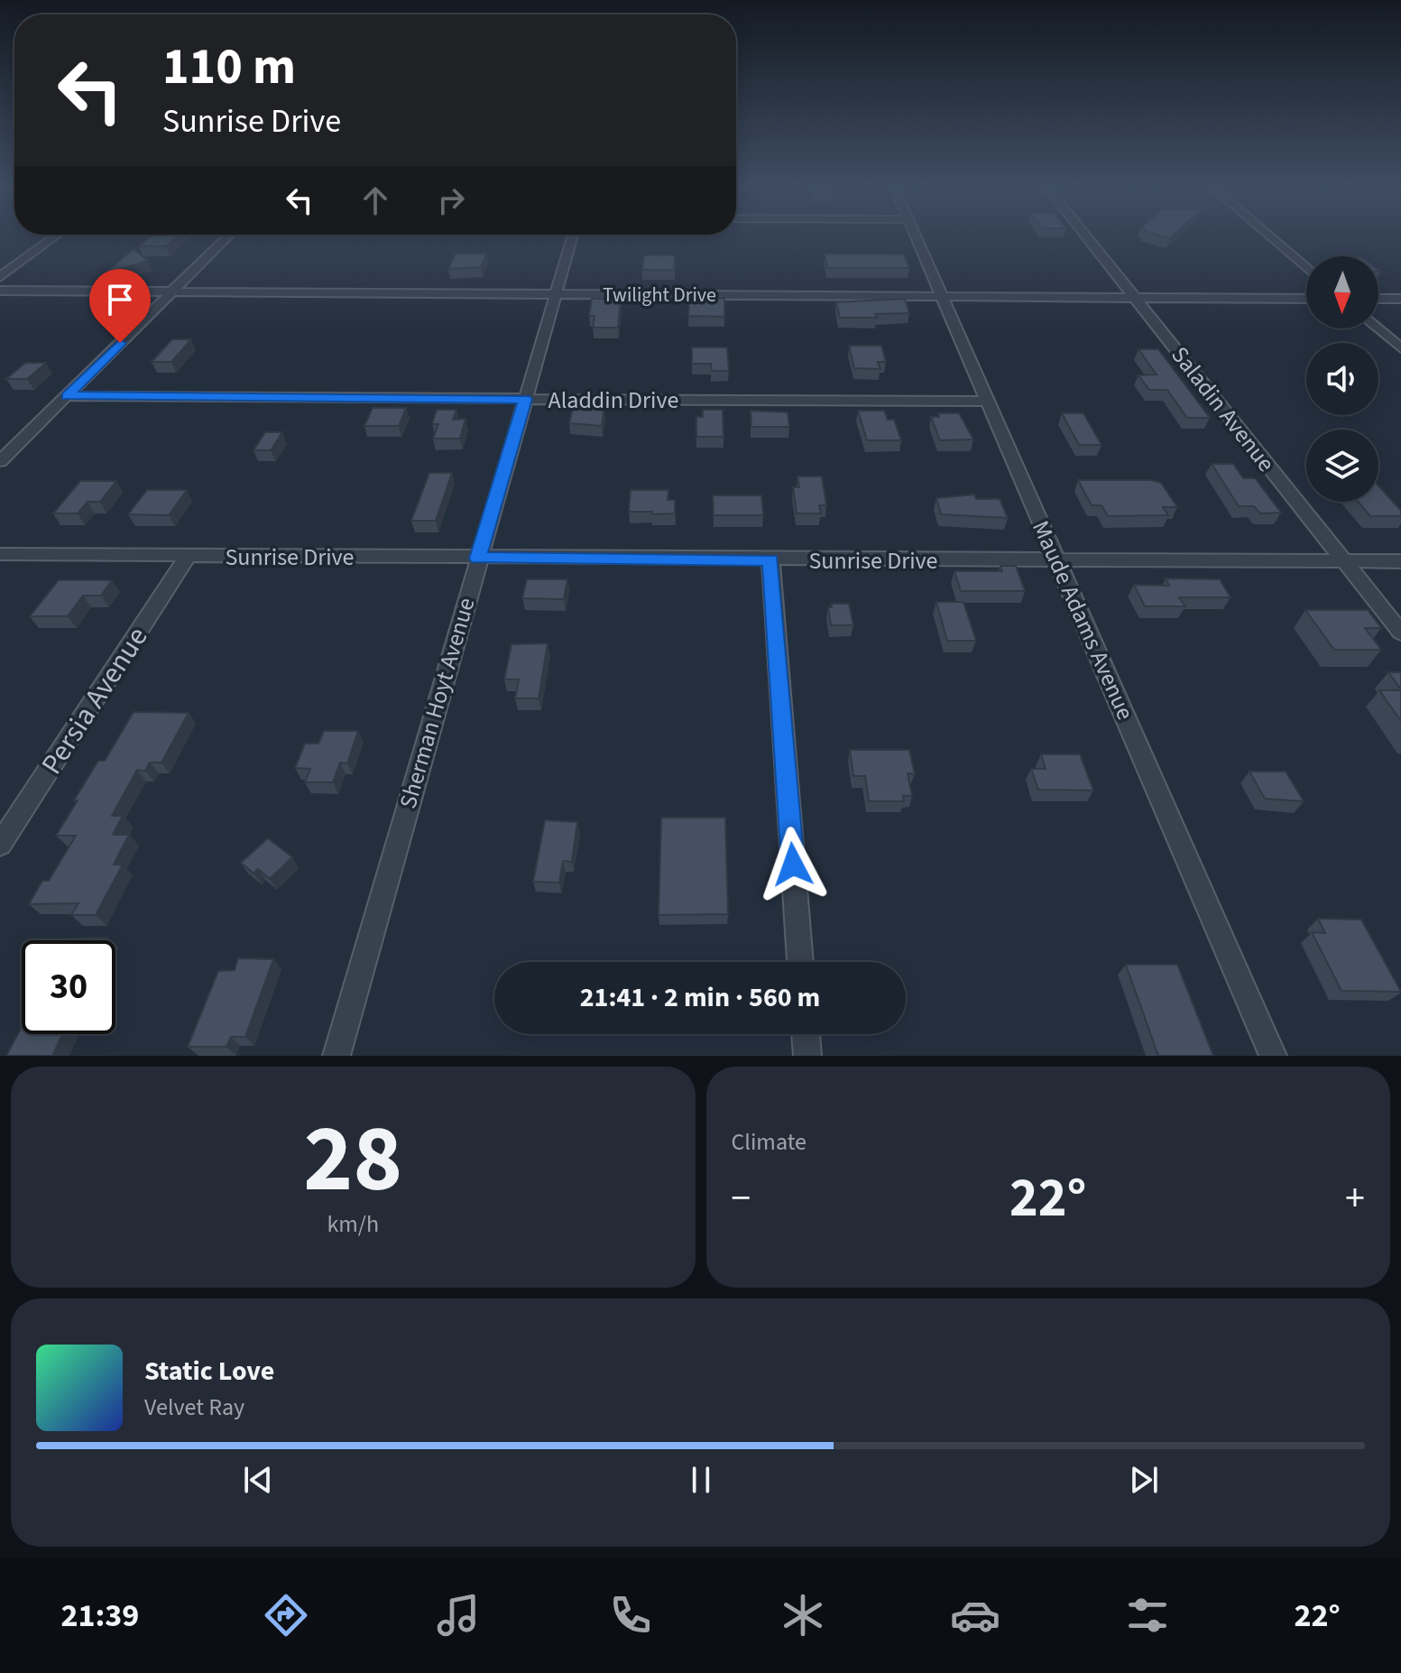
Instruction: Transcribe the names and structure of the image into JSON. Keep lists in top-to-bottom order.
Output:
{
  "streets": {
    "street": [
      "Twilight Drive",
      "Aladdin Drive",
      "Saladin Avenue",
      "Sunrise Drive",
      "Maude Adams Avenue",
      "Persia Avenue",
      "Sherman Hoyt Avenue"
    ]
  },
  "crossings": [
    ["Twilight Drive", "Saladin Avenue"],
    ["Twilight Drive", "Maude Adams Avenue"],
    ["Twilight Drive", "Sherman Hoyt Avenue"],
    ["Aladdin Drive", "Maude Adams Avenue"],
    ["Aladdin Drive", "Sherman Hoyt Avenue"],
    ["Saladin Avenue", "Sunrise Drive"],
    ["Sunrise Drive", "Maude Adams Avenue"],
    ["Sunrise Drive", "Persia Avenue"],
    ["Sunrise Drive", "Sherman Hoyt Avenue"]
  ],
  "north": "bottom",
  "page": {
    "turn": ["110 m", "Sunrise Drive"],
    "limit": "30",
    "trip": "21:41 · 2 min · 560 m",
    "tile": [
      ["28", "km/h"],
      "Climate"
    ],
    "heat": ["−", "22°", "+"],
    "song": ["Static Love", "Velvet Ray"],
    "tabs": ["21:39", "22°"]
  }
}
